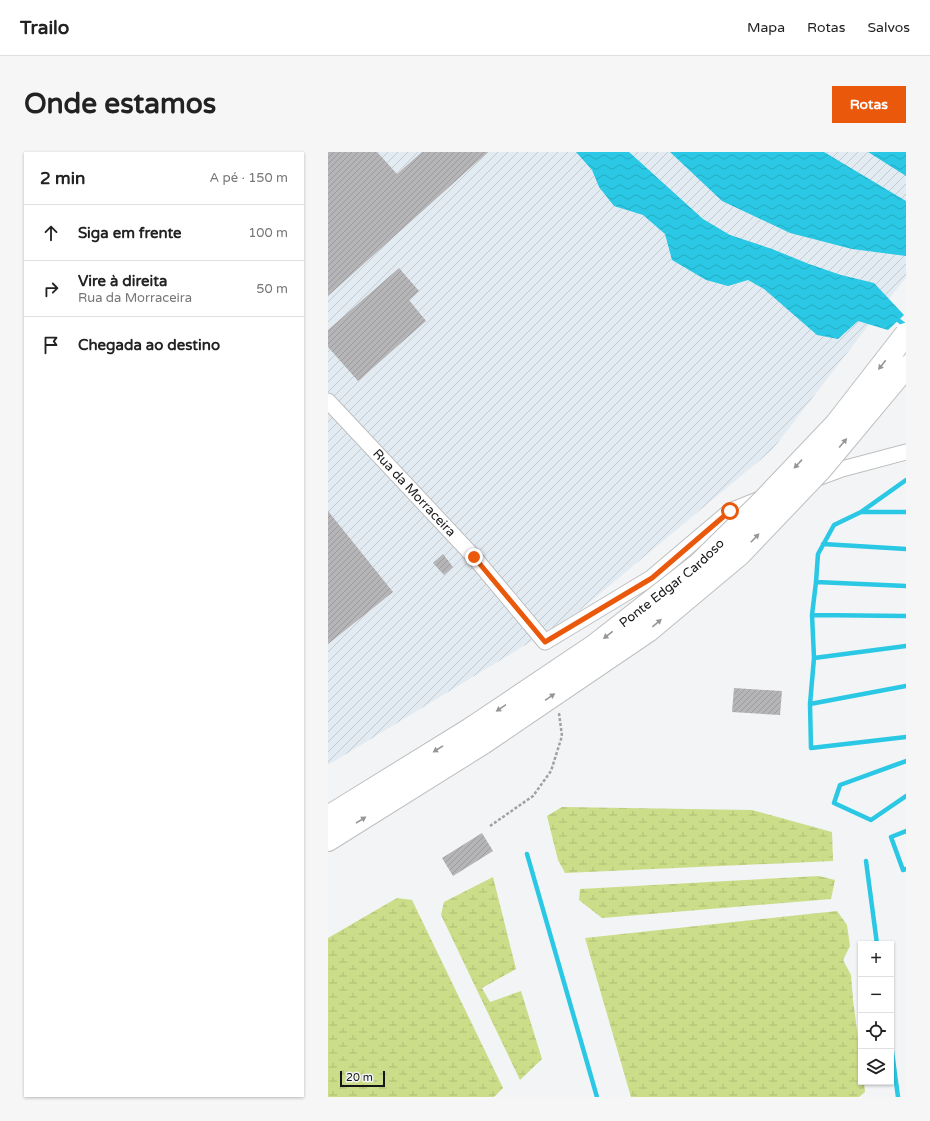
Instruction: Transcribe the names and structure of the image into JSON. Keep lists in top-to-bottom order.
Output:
{
  "streets": {
    "main road": ["Ponte Edgar Cardoso"],
    "street": ["Rua da Morraceira"]
  },
  "scale_bar": "20 m",
  "page": {
    "header": "Trailo",
    "nav": ["Mapa", "Rotas", "Salvos"],
    "buttons": "Rotas",
    "title": "Onde estamos",
    "heading": ["2 min", "A pé · 150 m"],
    "list": [
      ["Siga em frente", "100 m"],
      ["Vire à direita", "Rua da Morraceira", "50 m"],
      "Chegada ao destino"
    ],
    "map_buttons": ["+", "−"],
    "scale": "20 m"
  }
}
